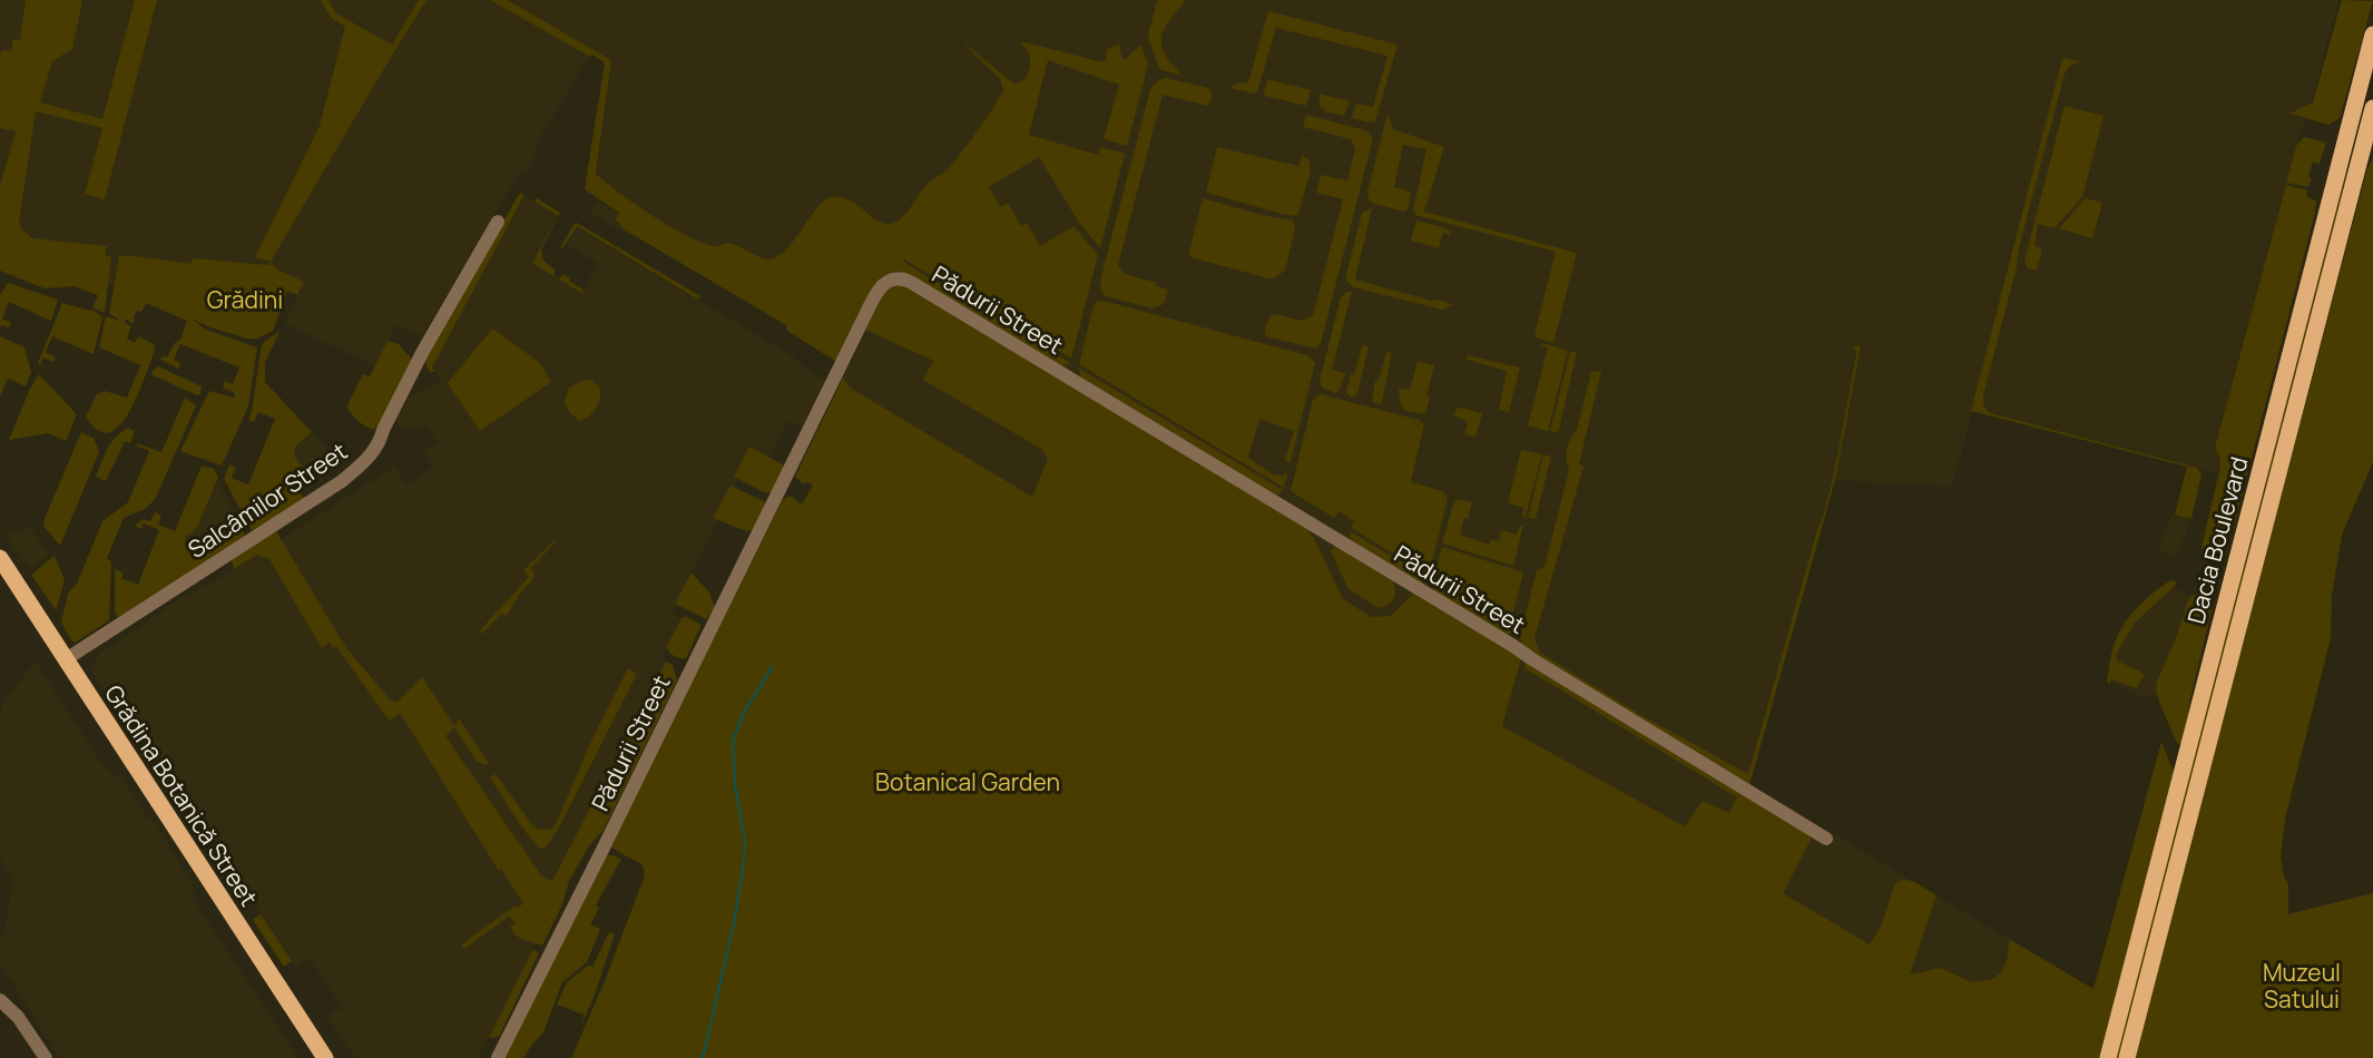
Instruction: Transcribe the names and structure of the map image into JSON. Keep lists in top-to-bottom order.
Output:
{
  "streets": {
    "main road": ["Dacia Boulevard", "Grădina Botanică Street"],
    "street": ["Pădurii Street", "Salcâmilor Street"]
  },
  "crossings": [
    ["Salcâmilor Street", "Grădina Botanică Street"]
  ],
  "parks": ["Grădini", "Botanical Garden", "Muzeul Satului"]
}
